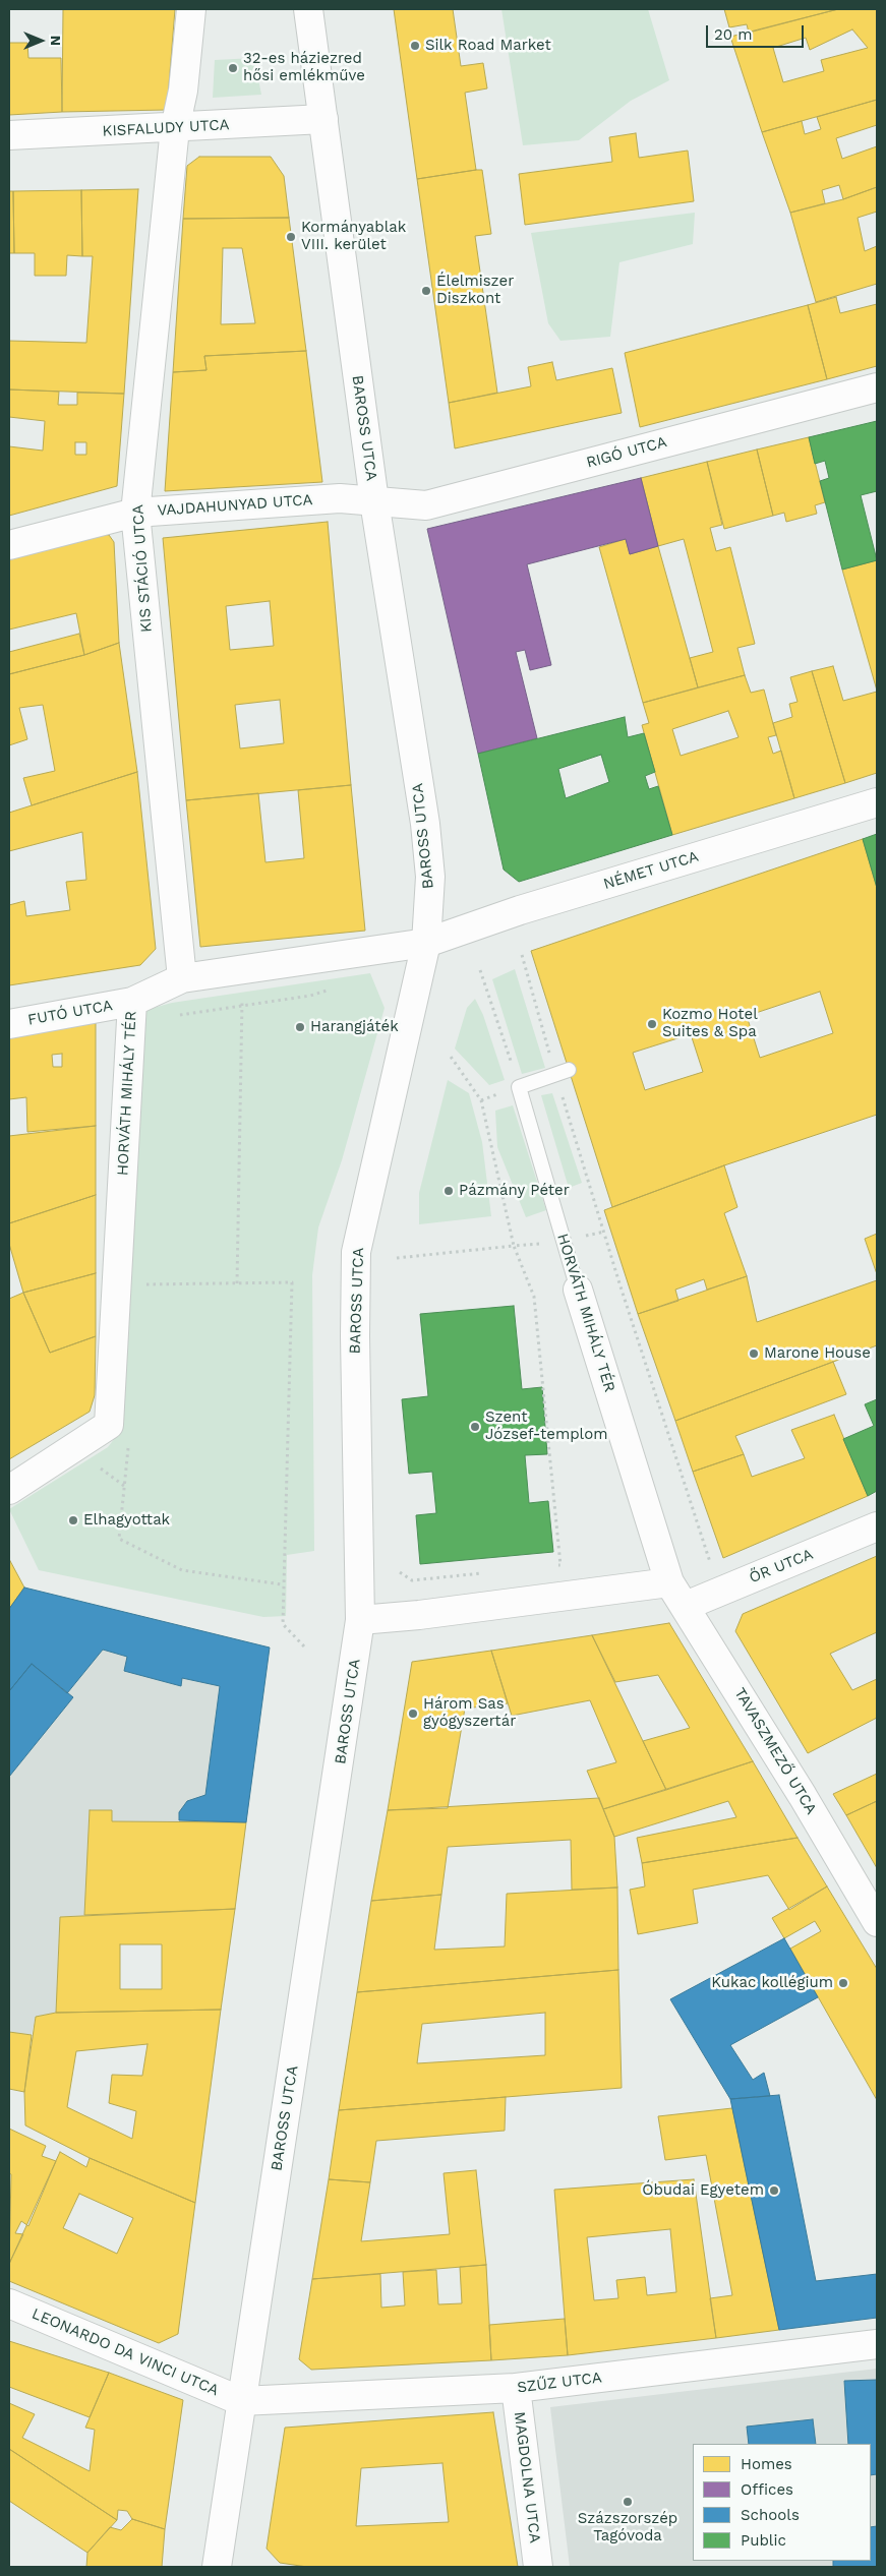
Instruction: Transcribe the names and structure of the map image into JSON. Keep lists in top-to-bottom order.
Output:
{
  "streets": {
    "street": [
      "KISFALUDY UTCA",
      "BAROSS UTCA",
      "RIGÓ UTCA",
      "VAJDAHUNYAD UTCA",
      "KIS STÁCIÓ UTCA",
      "NÉMET UTCA",
      "FUTÓ UTCA",
      "HORVÁTH MIHÁLY TÉR",
      "ŐR UTCA",
      "TAVASZMEZŐ UTCA",
      "LEONARDO DA VINCI UTCA",
      "SZŰZ UTCA",
      "MAGDOLNA UTCA"
    ]
  },
  "crossings": [
    ["KISFALUDY UTCA", "BAROSS UTCA"],
    ["KISFALUDY UTCA", "KIS STÁCIÓ UTCA"],
    ["BAROSS UTCA", "RIGÓ UTCA"],
    ["BAROSS UTCA", "VAJDAHUNYAD UTCA"],
    ["BAROSS UTCA", "NÉMET UTCA"],
    ["BAROSS UTCA", "HORVÁTH MIHÁLY TÉR"],
    ["BAROSS UTCA", "LEONARDO DA VINCI UTCA"],
    ["BAROSS UTCA", "SZŰZ UTCA"],
    ["RIGÓ UTCA", "VAJDAHUNYAD UTCA"],
    ["VAJDAHUNYAD UTCA", "KIS STÁCIÓ UTCA"],
    ["KIS STÁCIÓ UTCA", "HORVÁTH MIHÁLY TÉR"],
    ["NÉMET UTCA", "HORVÁTH MIHÁLY TÉR"],
    ["FUTÓ UTCA", "HORVÁTH MIHÁLY TÉR"],
    ["HORVÁTH MIHÁLY TÉR", "TAVASZMEZŐ UTCA"],
    ["ŐR UTCA", "TAVASZMEZŐ UTCA"],
    ["LEONARDO DA VINCI UTCA", "SZŰZ UTCA"],
    ["SZŰZ UTCA", "MAGDOLNA UTCA"]
  ],
  "places": [
    "Silk Road Market",
    "32-es háziezred hősi emlékműve",
    "Kormányablak VIII. kerület",
    "Élelmiszer Diszkont",
    "Kozmo Hotel Suites & Spa",
    "Harangjáték",
    "Pázmány Péter",
    "Marone House",
    "Szent József-templom",
    "Elhagyottak",
    "Három Sas gyógyszertár",
    "Kukac kollégium",
    "Óbudai Egyetem",
    "Százszorszép Tagóvoda"
  ],
  "legend": [
    "Homes",
    "Offices",
    "Schools",
    "Public"
  ],
  "scale_bar": "20 m",
  "north": "right"
}
